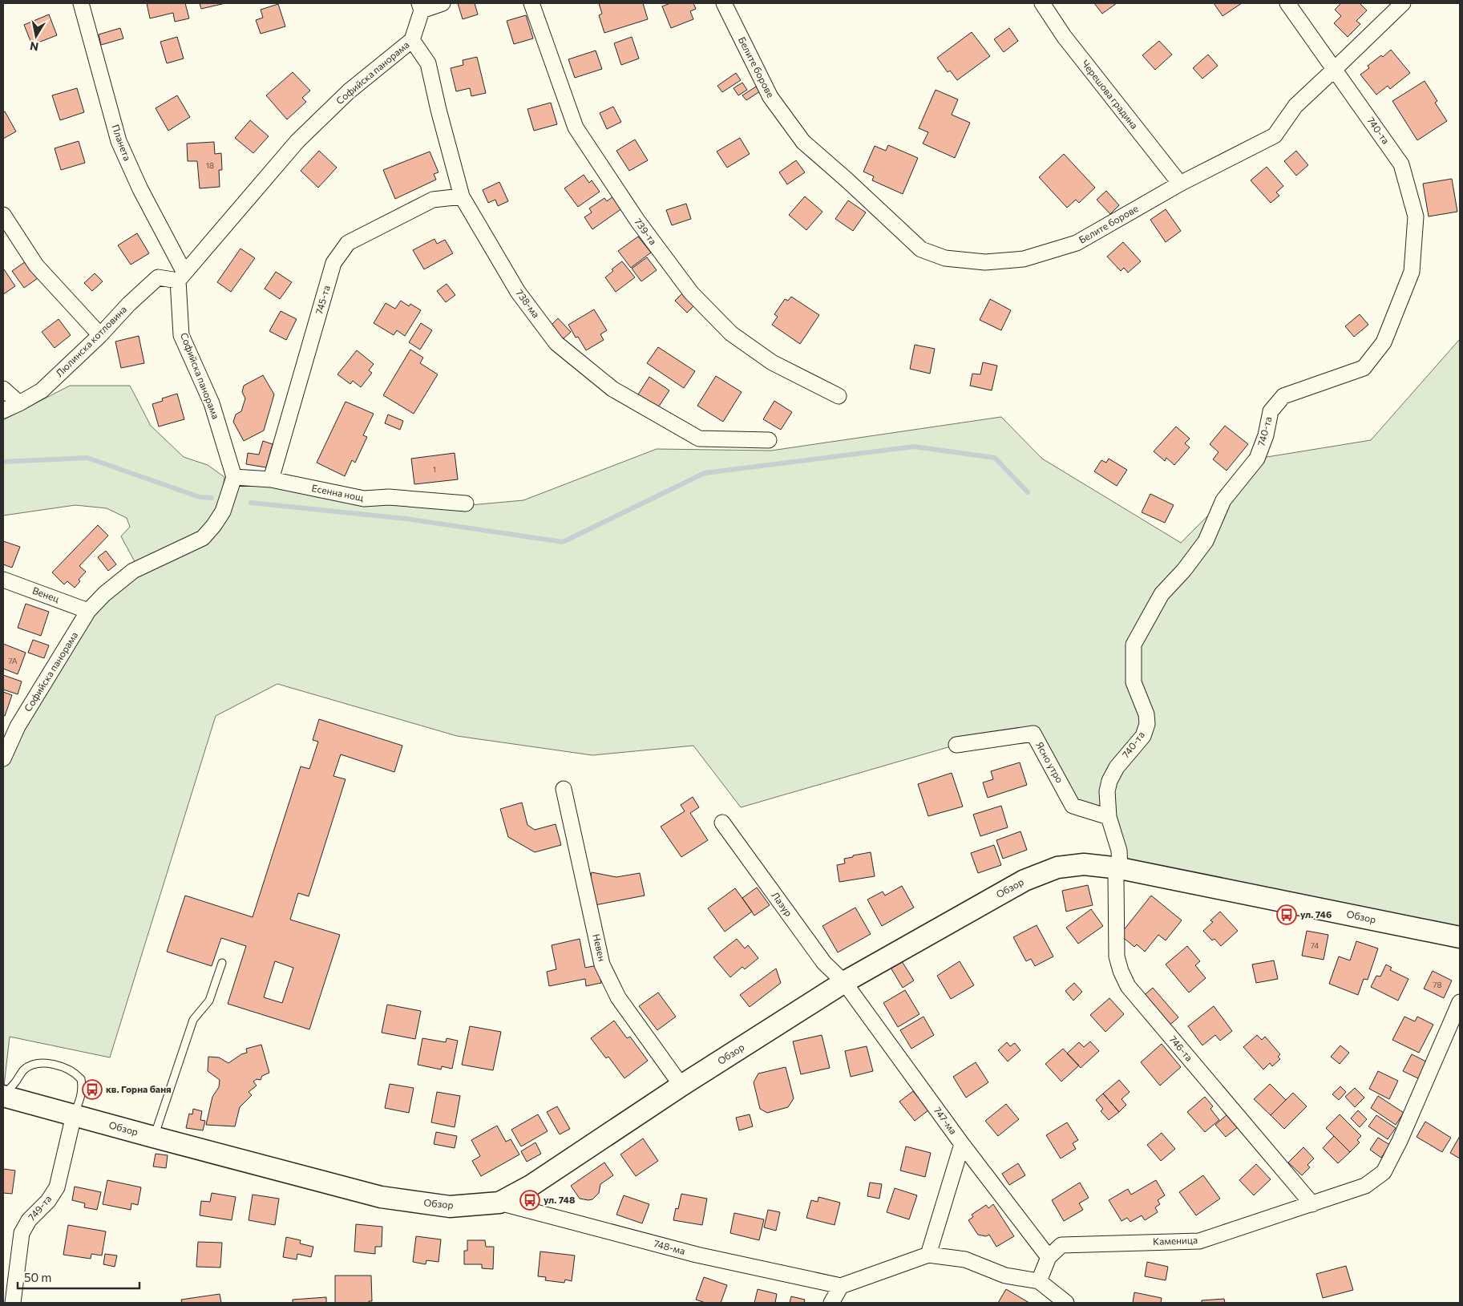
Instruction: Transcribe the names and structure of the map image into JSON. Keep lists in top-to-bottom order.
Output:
{
  "streets": {
    "street": [
      "Белите борове",
      "Софийска панорама",
      "Черешова градина",
      "740-та",
      "Планета",
      "739-та",
      "745-та",
      "738-ма",
      "Люлинска котловина",
      "Есенна нощ",
      "Венец",
      "Ясно утро",
      "Обзор",
      "Лазур",
      "Невен",
      "746-та",
      "747-ма",
      "749-та",
      "Каменица",
      "748-ма"
    ]
  },
  "crossings": [
    ["Белите борове", "Черешова градина"],
    ["Белите борове", "740-та"],
    ["Софийска панорама", "Планета"],
    ["Софийска панорама", "738-ма"],
    ["Софийска панорама", "Люлинска котловина"],
    ["Софийска панорама", "Есенна нощ"],
    ["Софийска панорама", "Венец"],
    ["740-та", "Ясно утро"],
    ["740-та", "Обзор"],
    ["740-та", "746-та"],
    ["Планета", "Люлинска котловина"],
    ["745-та", "738-ма"],
    ["745-та", "Есенна нощ"],
    ["Обзор", "Лазур"],
    ["Обзор", "Невен"],
    ["Обзор", "746-та"],
    ["Обзор", "747-ма"],
    ["Обзор", "749-та"],
    ["Обзор", "748-ма"],
    ["Лазур", "747-ма"],
    ["746-та", "Каменица"],
    ["747-ма", "Каменица"]
  ],
  "places": {
    "bus stop": ["ул. 746", "кв. Горна баня", "ул. 748"]
  },
  "house_numbers": [
    "18",
    "1",
    "7А",
    "74",
    "78"
  ],
  "scale_bar": "50 m",
  "north": "bottom"
}
